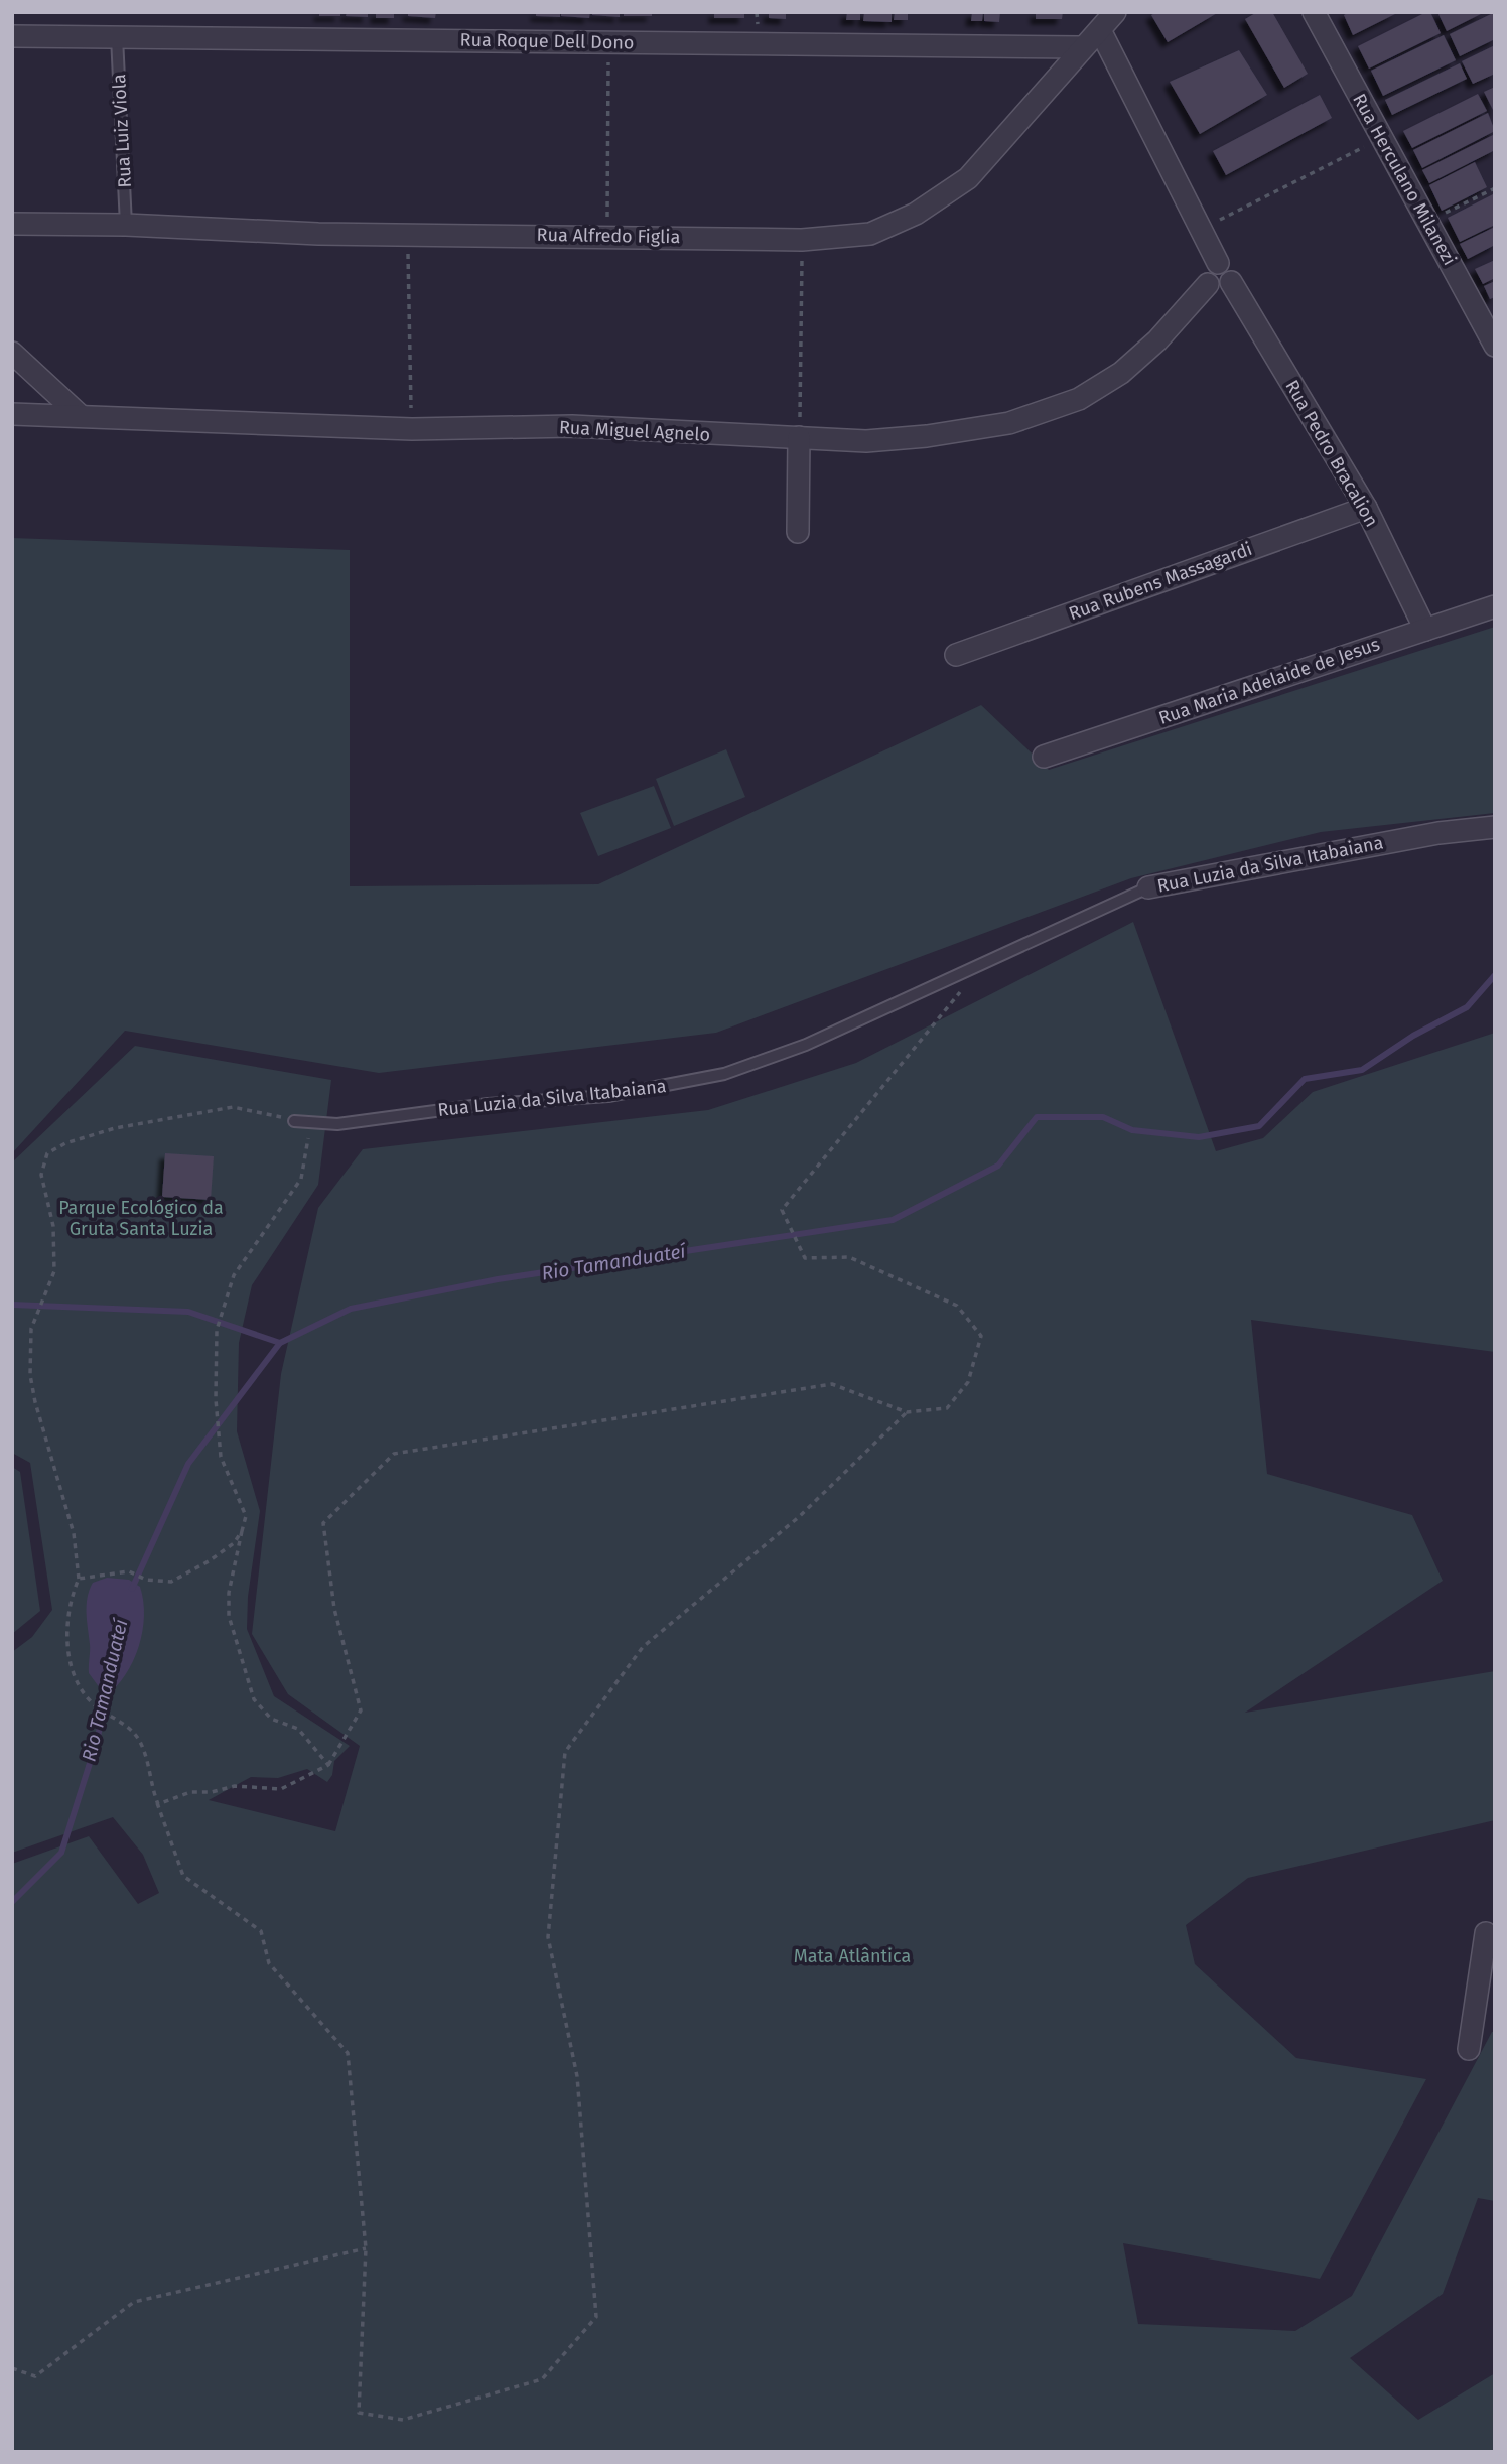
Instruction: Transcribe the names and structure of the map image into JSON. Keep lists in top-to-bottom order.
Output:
{
  "streets": {
    "street": [
      "Rua Roque Dell Dono",
      "Rua Herculano Milanezi",
      "Rua Alfredo Figlia",
      "Rua Miguel Agnelo",
      "Rua Pedro Bracalion",
      "Rua Rubens Massagardi",
      "Rua Maria Adelaide de Jesus",
      "Rua Luzia da Silva Itabaiana"
    ],
    "lane": ["Rua Luiz Viola"]
  },
  "crossings": [
    ["Rua Roque Dell Dono", "Rua Luiz Viola"],
    ["Rua Roque Dell Dono", "Rua Alfredo Figlia"],
    ["Rua Luiz Viola", "Rua Alfredo Figlia"],
    ["Rua Miguel Agnelo", "Rua Pedro Bracalion"],
    ["Rua Pedro Bracalion", "Rua Rubens Massagardi"],
    ["Rua Pedro Bracalion", "Rua Maria Adelaide de Jesus"]
  ],
  "water": ["Rio Tamanduateí"],
  "parks": ["Parque Ecológico da Gruta Santa Luzia", "Mata Atlântica"]
}
